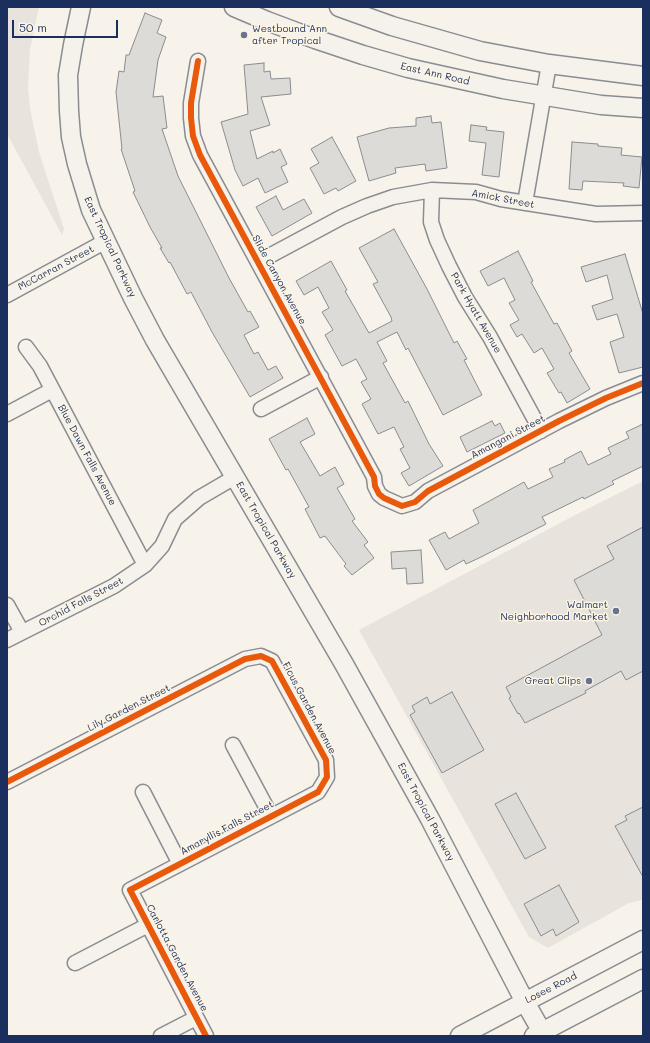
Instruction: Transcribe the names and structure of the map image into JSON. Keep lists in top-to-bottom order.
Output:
{
  "streets": {
    "main road": ["East Ann Road", "East Tropical Parkway", "Losee Road"],
    "street": [
      "Amick Street",
      "McCarran Street",
      "Slide Canyon Avenue",
      "Park Hyatt Avenue",
      "Amangani Street",
      "Blue Dawn Falls Avenue",
      "Orchid Falls Street",
      "Lily Garden Street",
      "Ficus Garden Avenue",
      "Amaryllis Falls Street",
      "Carlotta Garden Avenue"
    ]
  },
  "crossings": [
    ["Amick Street", "Slide Canyon Avenue"],
    ["Amick Street", "Park Hyatt Avenue"],
    ["East Tropical Parkway", "McCarran Street"],
    ["East Tropical Parkway", "Orchid Falls Street"],
    ["East Tropical Parkway", "Losee Road"],
    ["Slide Canyon Avenue", "Amangani Street"],
    ["Park Hyatt Avenue", "Amangani Street"],
    ["Blue Dawn Falls Avenue", "Orchid Falls Street"],
    ["Lily Garden Street", "Ficus Garden Avenue"],
    ["Ficus Garden Avenue", "Amaryllis Falls Street"],
    ["Amaryllis Falls Street", "Carlotta Garden Avenue"]
  ],
  "places": ["Westbound Ann after Tropical", "Walmart Neighborhood Market", "Great Clips"],
  "scale_bar": "50 m"
}
